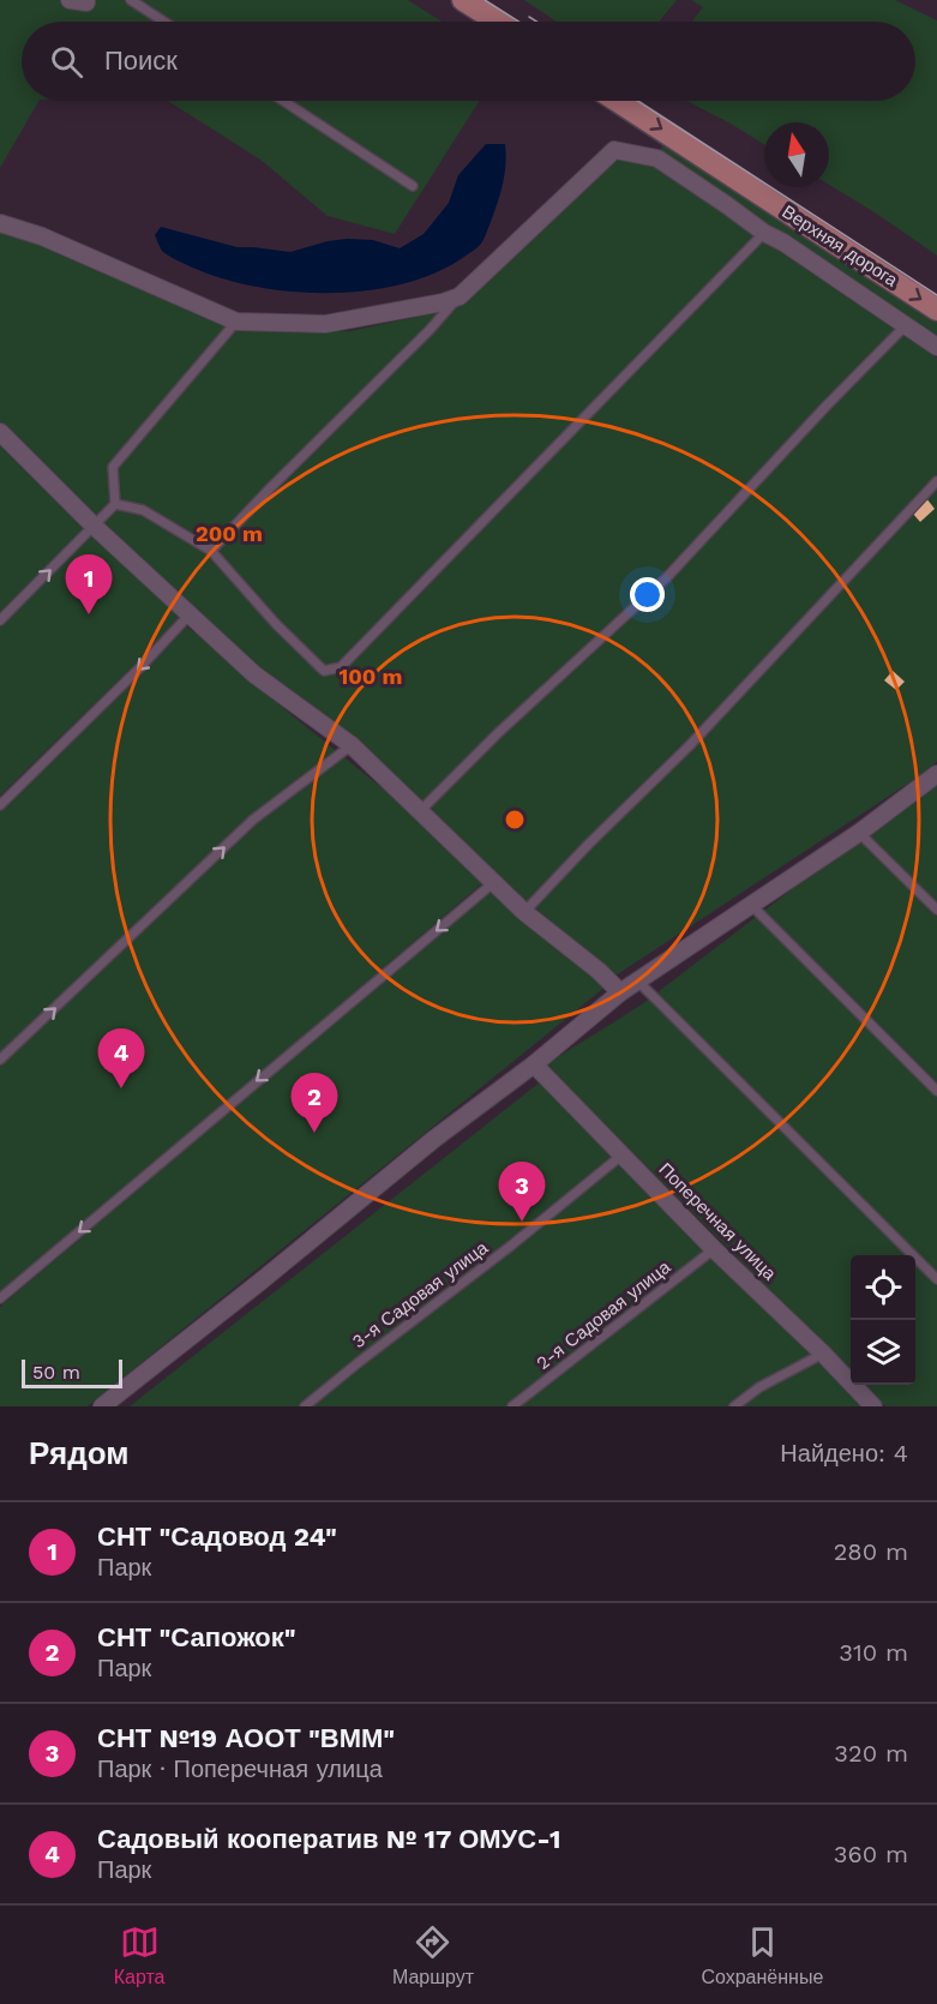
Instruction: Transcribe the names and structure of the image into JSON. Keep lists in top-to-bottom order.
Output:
{
  "streets": {
    "main road": ["Верхняя дорога"],
    "street": ["Поперечная улица"],
    "lane": ["3-я Садовая улица", "2-я Садовая улица"]
  },
  "crossings": [
    ["Поперечная улица", "3-я Садовая улица"],
    ["Поперечная улица", "2-я Садовая улица"]
  ],
  "one_way": ["Верхняя дорога"],
  "scale_bar": "50 m",
  "north": "top",
  "page": {
    "search": "Поиск",
    "pins": [
      "1",
      "4",
      "2",
      "3"
    ],
    "scale": "50 m",
    "heading": ["Рядом", "Найдено: 4"],
    "list": [
      {
        "mark": "1",
        "name": "СНТ \"Садовод 24\"",
        "note": "Парк",
        "value": "280 m"
      },
      {
        "mark": "2",
        "name": "СНТ \"Сапожок\"",
        "note": "Парк",
        "value": "310 m"
      },
      {
        "mark": "3",
        "name": "СНТ №19 АООТ \"ВММ\"",
        "note": "Парк · Поперечная улица",
        "value": "320 m"
      },
      {
        "mark": "4",
        "name": "Садовый кооператив № 17 ОМУС-1",
        "note": "Парк",
        "value": "360 m"
      }
    ],
    "nav": ["Карта", "Маршрут", "Сохранённые"]
  },
  "rings": ["200 m", "100 m"]
}
